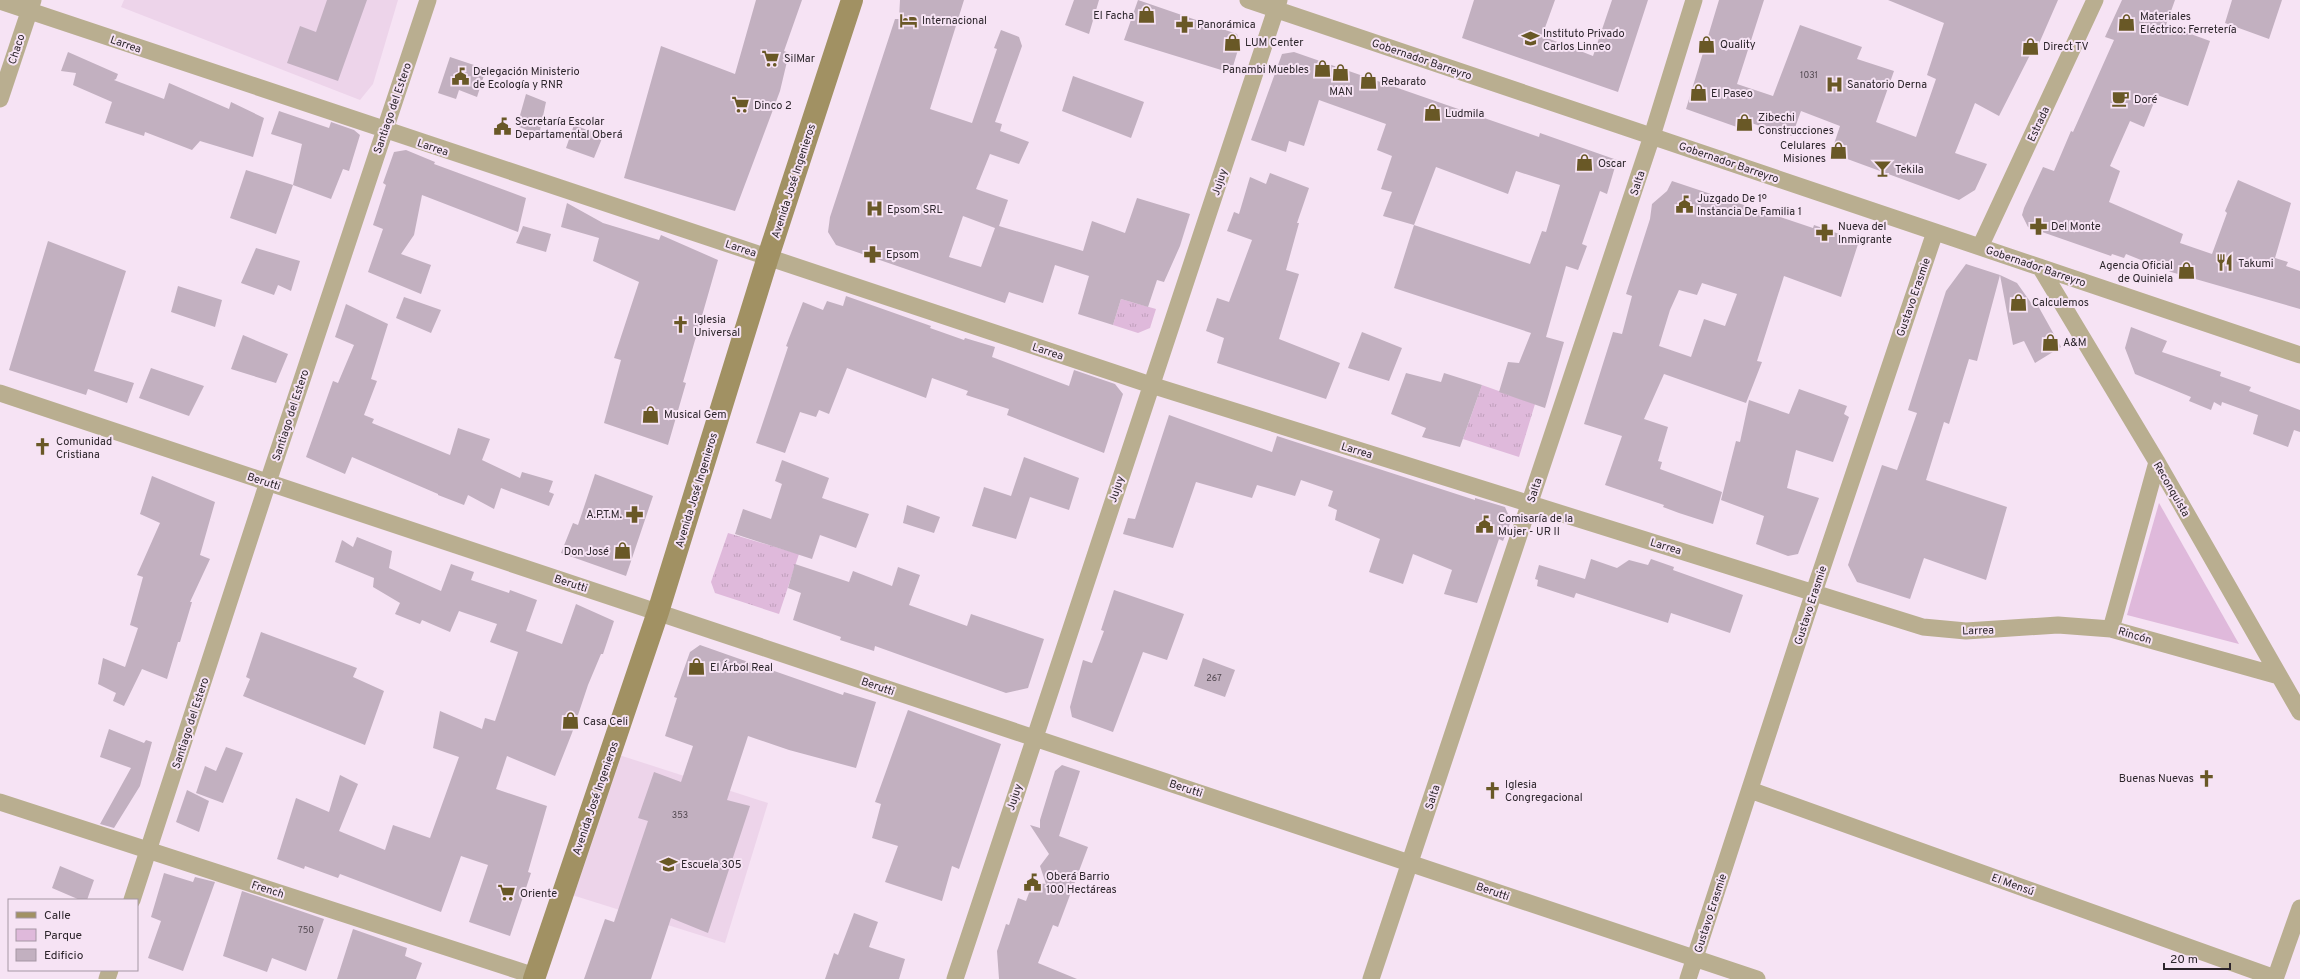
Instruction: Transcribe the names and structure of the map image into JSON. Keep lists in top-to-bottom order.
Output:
{
  "streets": {
    "main road": ["Avenida José Ingenieros"],
    "street": [
      "Larrea",
      "Chaco",
      "Gobernador Barreyro",
      "Santiago del Estero",
      "Estrada",
      "Jujuy",
      "Salta",
      "Gustavo Erasmie",
      "Berutti",
      "Reconquista",
      "Rincón",
      "El Mensú",
      "French"
    ]
  },
  "crossings": [
    ["Larrea", "Chaco"],
    ["Larrea", "Santiago del Estero"],
    ["Larrea", "Avenida José Ingenieros"],
    ["Larrea", "Jujuy"],
    ["Larrea", "Salta"],
    ["Larrea", "Gustavo Erasmie"],
    ["Larrea", "Rincón"],
    ["Gobernador Barreyro", "Estrada"],
    ["Gobernador Barreyro", "Jujuy"],
    ["Gobernador Barreyro", "Salta"],
    ["Gobernador Barreyro", "Gustavo Erasmie"],
    ["Gobernador Barreyro", "Reconquista"],
    ["Santiago del Estero", "Berutti"],
    ["Santiago del Estero", "French"],
    ["Avenida José Ingenieros", "Berutti"],
    ["Avenida José Ingenieros", "French"],
    ["Jujuy", "Berutti"],
    ["Salta", "Berutti"],
    ["Gustavo Erasmie", "Berutti"],
    ["Gustavo Erasmie", "El Mensú"],
    ["Reconquista", "Rincón"]
  ],
  "places": {
    "shop": [
      "El Facha",
      "Materiales Eléctrico: Ferretería",
      "LUM Center",
      "Quality",
      "Direct TV",
      "Panambi Muebles",
      "MAN",
      "Rebarato",
      "El Paseo",
      "Ludmila",
      "Zibechi Construcciones",
      "Celulares Misiones",
      "Oscar",
      "Agencia Oficial de Quiniela",
      "Calculemos",
      "A&M",
      "Musical Gem",
      "Don José",
      "El Árbol Real",
      "Casa Celi"
    ],
    "hotel": ["Internacional"],
    "pharmacy": [
      "Panorámica",
      "Del Monte",
      "Nueva del Inmigrante",
      "Epsom",
      "A.P.T.M."
    ],
    "school or university": ["Instituto Privado Carlos Linneo", "Escuela 305"],
    "supermarket": ["SilMar", "Dinco 2", "Oriente"],
    "public building": [
      "Delegación Ministerio de Ecología y RNR",
      "Secretaría Escolar Departamental Oberá",
      "Juzgado De 1º Instancia De Familia 1",
      "Comisaría de la Mujer - UR II",
      "Oberá Barrio 100 Hectáreas"
    ],
    "hospital": ["Sanatorio Derna", "Epsom SRL"],
    "cafe": ["Doré"],
    "bar": ["Tekila"],
    "restaurant": ["Takumi"],
    "church": [
      "Iglesia Universal",
      "Comunidad Cristiana",
      "Buenas Nuevas",
      "Iglesia Congregacional"
    ]
  },
  "house_numbers": [
    "1031",
    "267",
    "353",
    "750"
  ],
  "legend": ["Calle", "Parque", "Edificio"],
  "scale_bar": "20 m"
}
